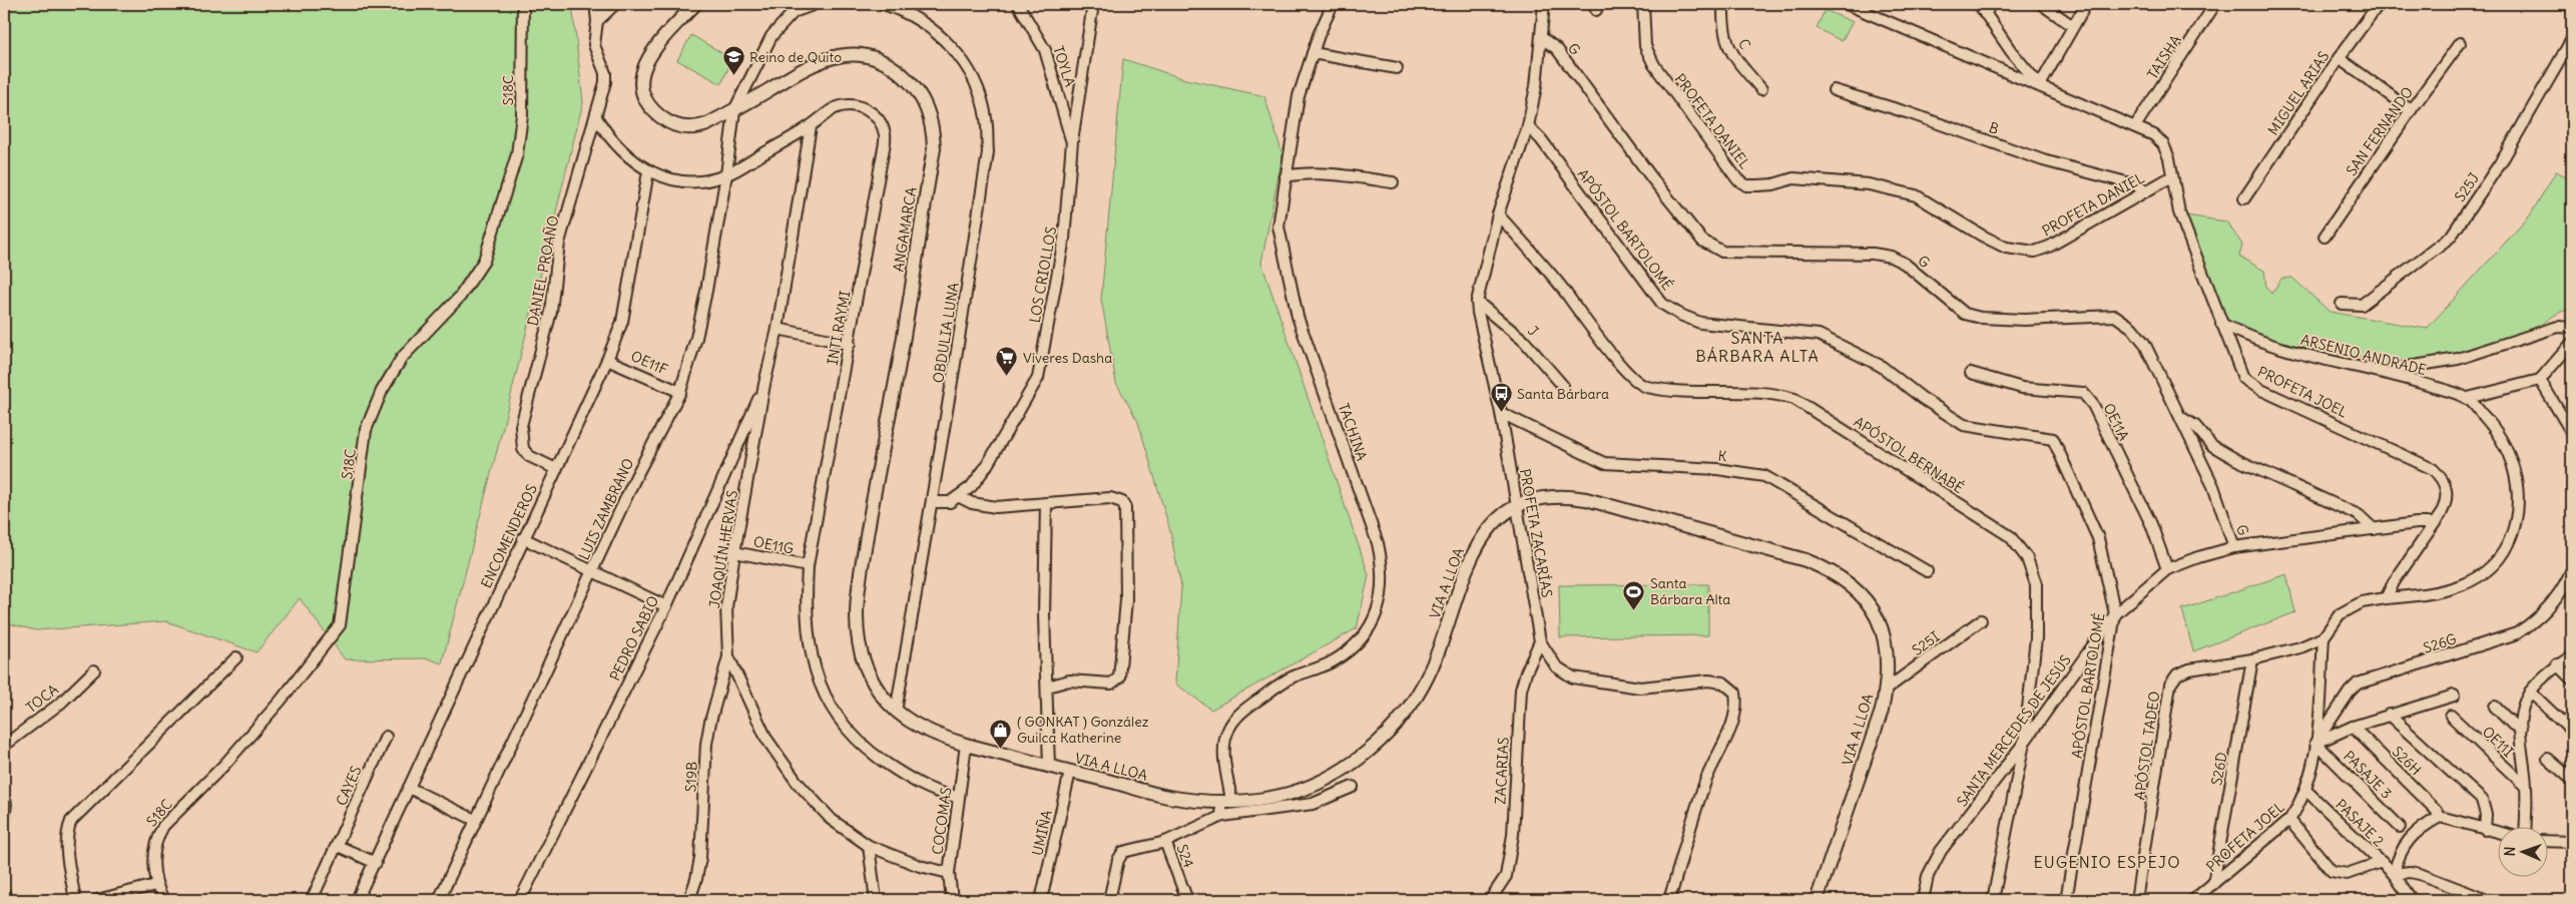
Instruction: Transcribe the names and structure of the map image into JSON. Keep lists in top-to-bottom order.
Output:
{
  "streets": {
    "street": [
      "C",
      "G",
      "TAISHA",
      "TOYLA",
      "S18C",
      "MIGUEL ARIAS",
      "PROFETA DANIEL",
      "B",
      "SAN FERNANDO",
      "S25J",
      "ANGAMARCA",
      "APÓSTOL BARTOLOMÉ",
      "DANIEL PROAÑO",
      "LOS CRIOLLOS",
      "INTI RAYMI",
      "J",
      "OBDULIA LUNA",
      "ARSENIO ANDRADE",
      "OE11F",
      "PROFETA JOEL",
      "OE11A",
      "TACHINA",
      "APÓSTOL BERNABÉ",
      "K",
      "LUIS ZAMBRANO",
      "PROFETA ZACARÍAS",
      "ENCOMENDEROS",
      "OE11G",
      "JOAQUÍN HERVAS",
      "VIA A LLOA",
      "PEDRO SABIO",
      "S25I",
      "S26G",
      "TOCA",
      "SANTA MERCEDES DE JESÚS",
      "OE11I",
      "APÓSTOL TADEO",
      "S26H",
      "S26D",
      "ZACARIAS",
      "PASAJE 3",
      "S19B",
      "CAYES",
      "COCOMAS",
      "PASAJE 2",
      "UMIÑA",
      "S24"
    ]
  },
  "crossings": [
    ["G", "PROFETA ZACARÍAS"],
    ["G", "SANTA MERCEDES DE JESÚS"],
    ["TOYLA", "LOS CRIOLLOS"],
    ["PROFETA DANIEL", "B"],
    ["PROFETA DANIEL", "PROFETA JOEL"],
    ["ANGAMARCA", "OBDULIA LUNA"],
    ["ANGAMARCA", "LUIS ZAMBRANO"],
    ["ANGAMARCA", "VIA A LLOA"],
    ["ANGAMARCA", "COCOMAS"],
    ["APÓSTOL BARTOLOMÉ", "PROFETA ZACARÍAS"],
    ["APÓSTOL BARTOLOMÉ", "SANTA MERCEDES DE JESÚS"],
    ["DANIEL PROAÑO", "INTI RAYMI"],
    ["DANIEL PROAÑO", "ENCOMENDEROS"],
    ["INTI RAYMI", "LUIS ZAMBRANO"],
    ["INTI RAYMI", "ENCOMENDEROS"],
    ["INTI RAYMI", "OE11G"],
    ["INTI RAYMI", "JOAQUÍN HERVAS"],
    ["INTI RAYMI", "COCOMAS"],
    ["J", "PROFETA ZACARÍAS"],
    ["ARSENIO ANDRADE", "PROFETA JOEL"],
    ["OE11F", "LUIS ZAMBRANO"],
    ["OE11F", "ENCOMENDEROS"],
    ["PROFETA JOEL", "S26G"],
    ["PROFETA JOEL", "SANTA MERCEDES DE JESÚS"],
    ["PROFETA JOEL", "APÓSTOL TADEO"],
    ["PROFETA JOEL", "S26D"],
    ["PROFETA JOEL", "PASAJE 3"],
    ["PROFETA JOEL", "PASAJE 2"],
    ["OE11A", "SANTA MERCEDES DE JESÚS"],
    ["TACHINA", "VIA A LLOA"],
    ["APÓSTOL BERNABÉ", "PROFETA ZACARÍAS"],
    ["APÓSTOL BERNABÉ", "SANTA MERCEDES DE JESÚS"],
    ["K", "PROFETA ZACARÍAS"],
    ["PROFETA ZACARÍAS", "VIA A LLOA"],
    ["PROFETA ZACARÍAS", "ZACARIAS"],
    ["OE11G", "JOAQUÍN HERVAS"],
    ["JOAQUÍN HERVAS", "PEDRO SABIO"],
    ["JOAQUÍN HERVAS", "S19B"],
    ["JOAQUÍN HERVAS", "COCOMAS"],
    ["VIA A LLOA", "S25I"],
    ["VIA A LLOA", "COCOMAS"],
    ["VIA A LLOA", "UMIÑA"],
    ["S26G", "PASAJE 3"],
    ["APÓSTOL TADEO", "S26D"]
  ],
  "districts": ["SANTA BÁRBARA ALTA", "EUGENIO ESPEJO"],
  "places": {
    "school or university": ["Reino de Quito"],
    "supermarket": ["Víveres Dasha"],
    "bus stop": ["Santa Bárbara"],
    "sports": ["Santa Bárbara Alta"],
    "shop": ["( GONKAT ) González Guilca Katherine"]
  },
  "north": "left"
}
